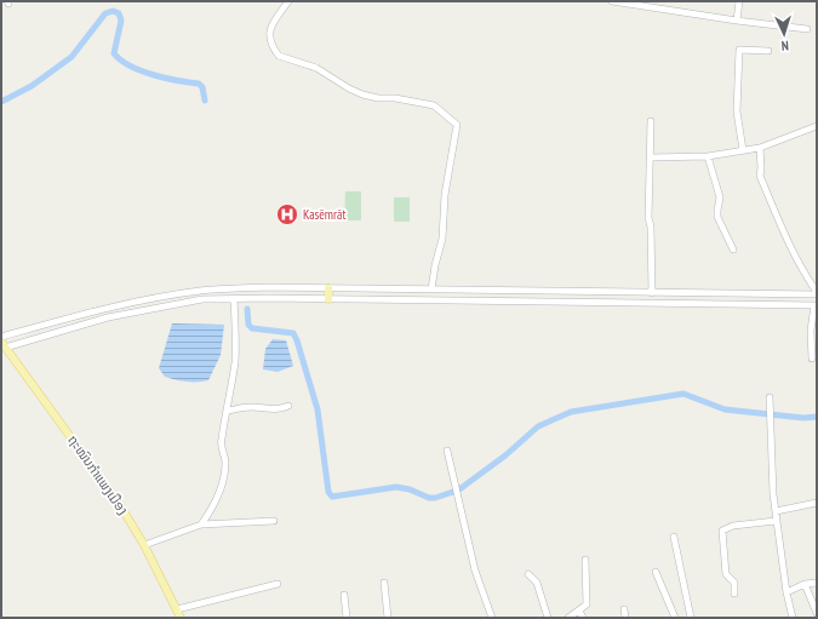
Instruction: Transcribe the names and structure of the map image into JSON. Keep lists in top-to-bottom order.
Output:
{
  "streets": {
    "main road": ["ຖະໜົນກຳແພງເມືອງ"]
  },
  "places": {
    "hospital": ["Kasēmrāt"]
  },
  "north": "bottom"
}
